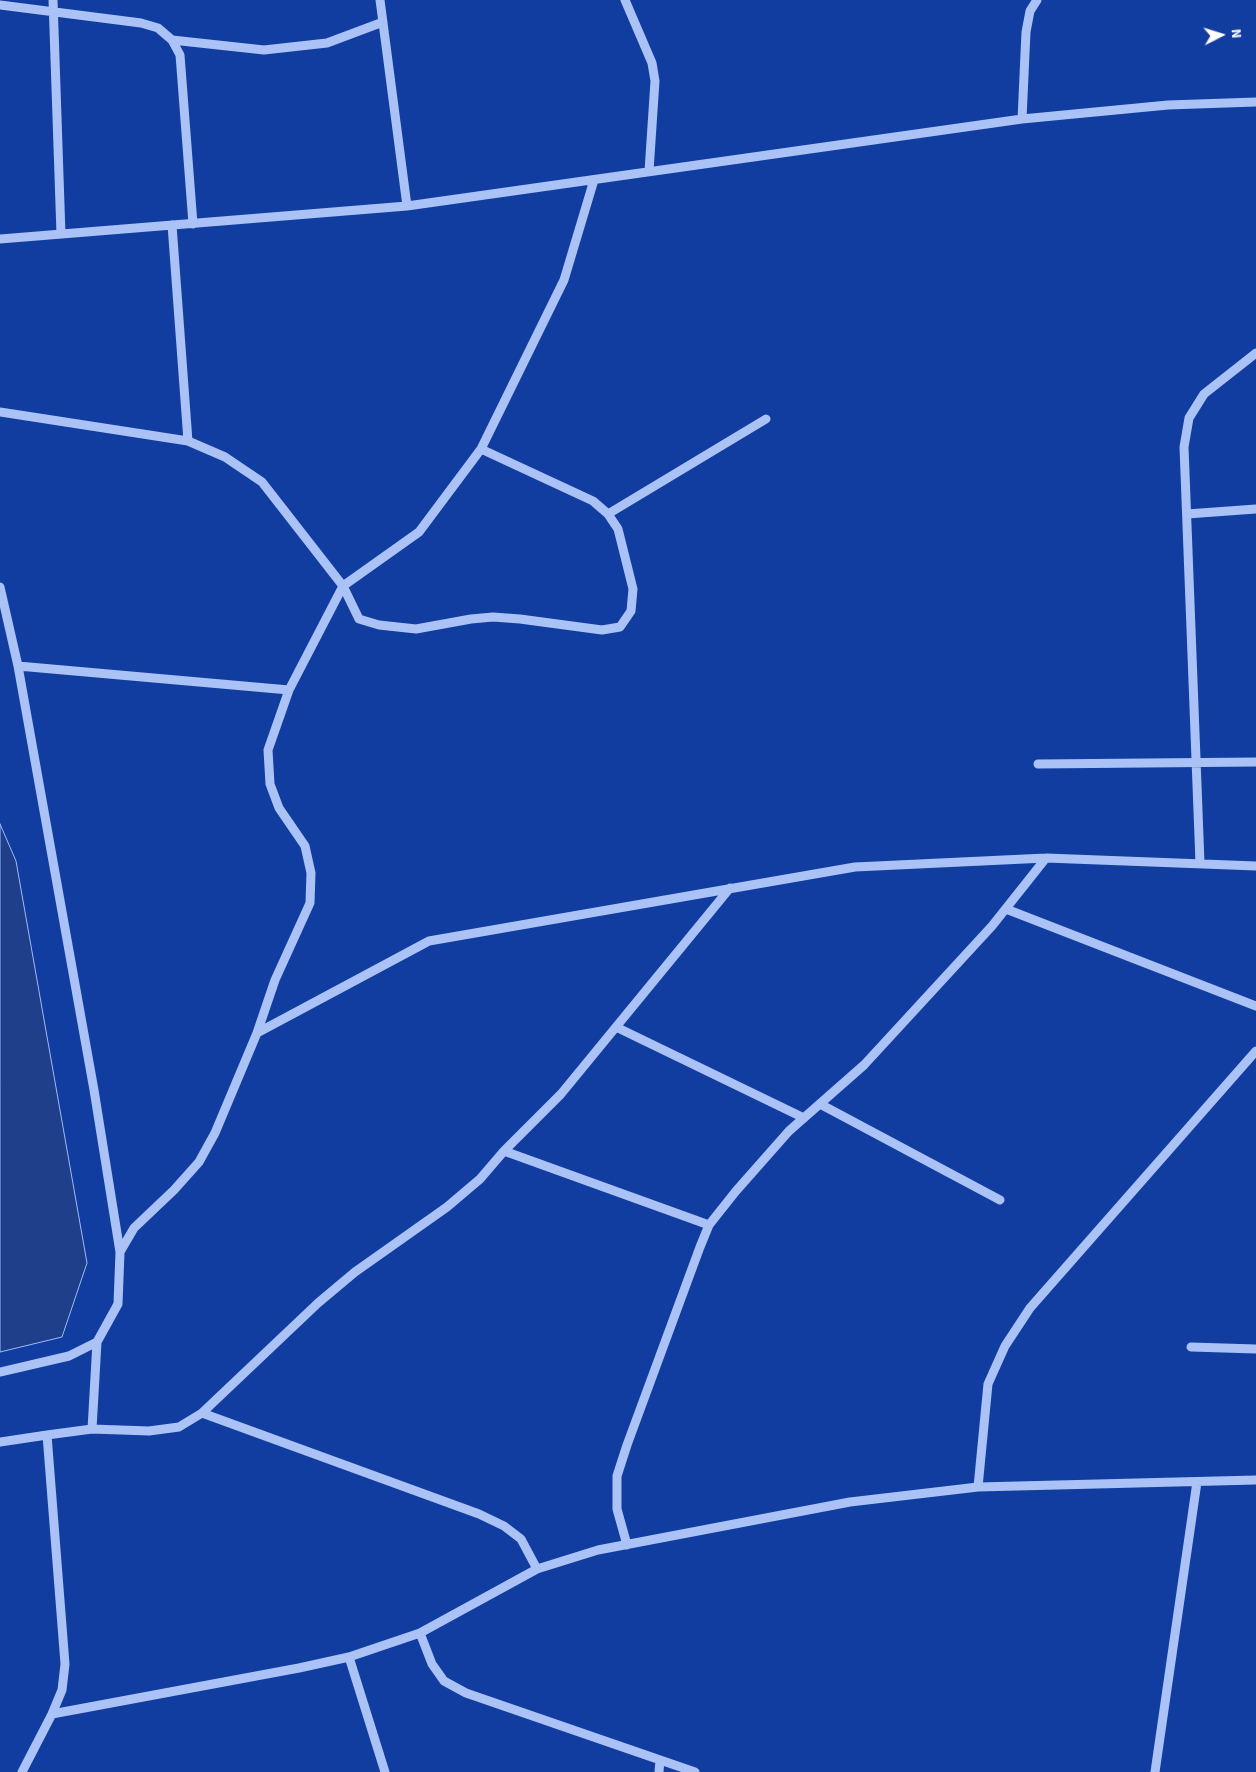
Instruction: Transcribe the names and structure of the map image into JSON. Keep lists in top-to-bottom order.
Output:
{
  "north": "right"
}
